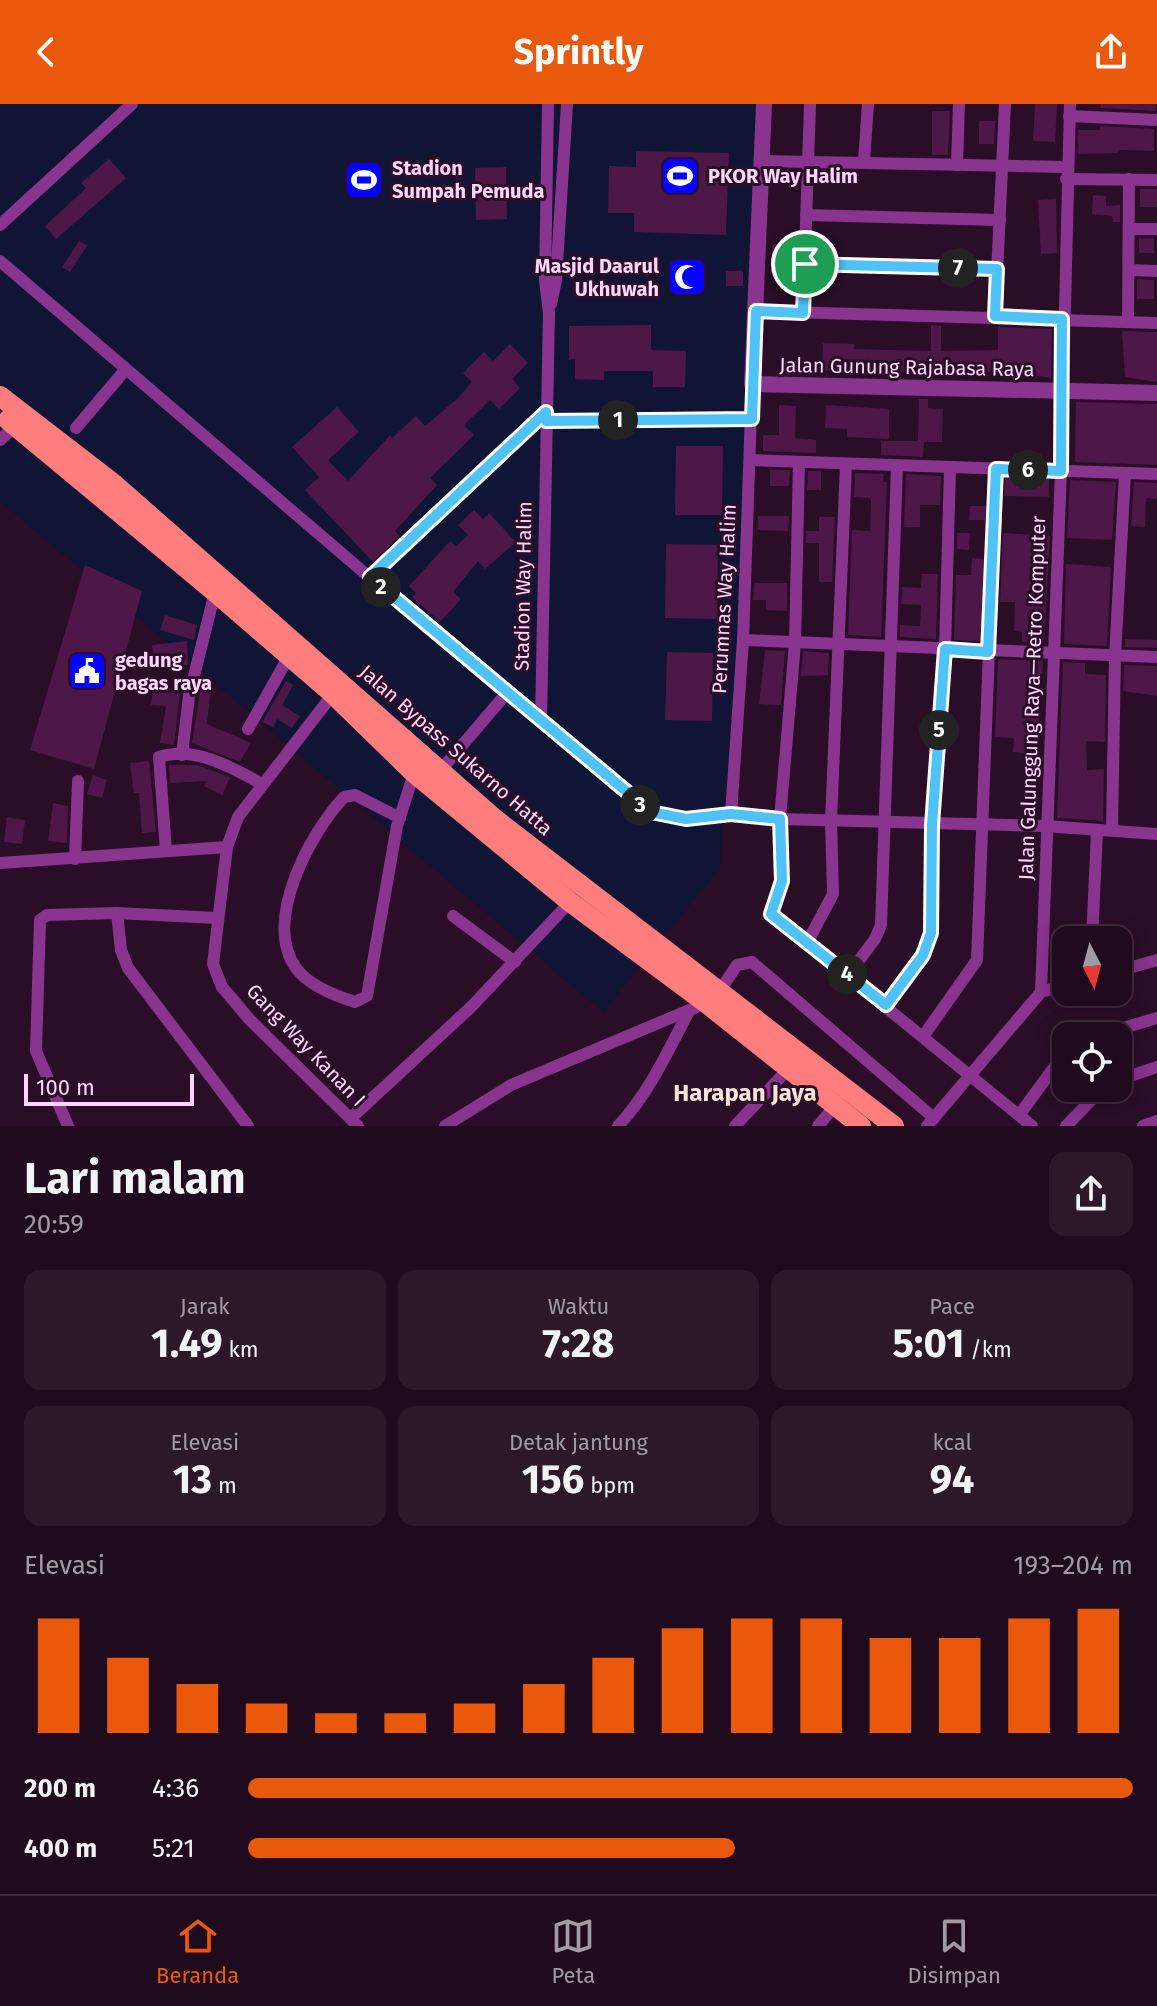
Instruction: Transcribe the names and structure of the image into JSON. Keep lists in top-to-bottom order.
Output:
{
  "streets": {
    "highway": ["Jalan Bypass Sukarno Hatta"],
    "street": [
      "Jalan Gunung Rajabasa Raya",
      "Stadion Way Halim",
      "Perumnas Way Halim",
      "Jalan Galunggung Raya—Retro Komputer",
      "Gang Way Kanan I"
    ]
  },
  "crossings": [
    ["Jalan Gunung Rajabasa Raya", "Perumnas Way Halim"],
    ["Jalan Gunung Rajabasa Raya", "Jalan Galunggung Raya—Retro Komputer"],
    ["Jalan Bypass Sukarno Hatta", "Gang Way Kanan I"]
  ],
  "districts": ["Harapan Jaya"],
  "places": {
    "sports": ["PKOR Way Halim", "Stadion Sumpah Pemuda"],
    "mosque": ["Masjid Daarul Ukhuwah"],
    "public building": ["gedung bagas raya"]
  },
  "scale_bar": "100 m",
  "north": "bottom",
  "page": {
    "header": "Sprintly",
    "pins": [
      "7",
      "1",
      "6",
      "2",
      "5",
      "3",
      "4"
    ],
    "scale": "100 m",
    "heading": ["Lari malam", "20:59"],
    "stats": [
      ["Jarak", "1.49 km"],
      ["Waktu", "7:28"],
      ["Pace", "5:01 /km"],
      ["Elevasi", "13 m"],
      ["Detak jantung", "156 bpm"],
      ["kcal", "94"]
    ],
    "chart": ["Elevasi", "193–204 m"],
    "list": [
      {
        "name": "200 m",
        "note": "4:36"
      },
      {
        "name": "400 m",
        "note": "5:21"
      }
    ],
    "tabs": ["Beranda", "Peta", "Disimpan"]
  }
}
